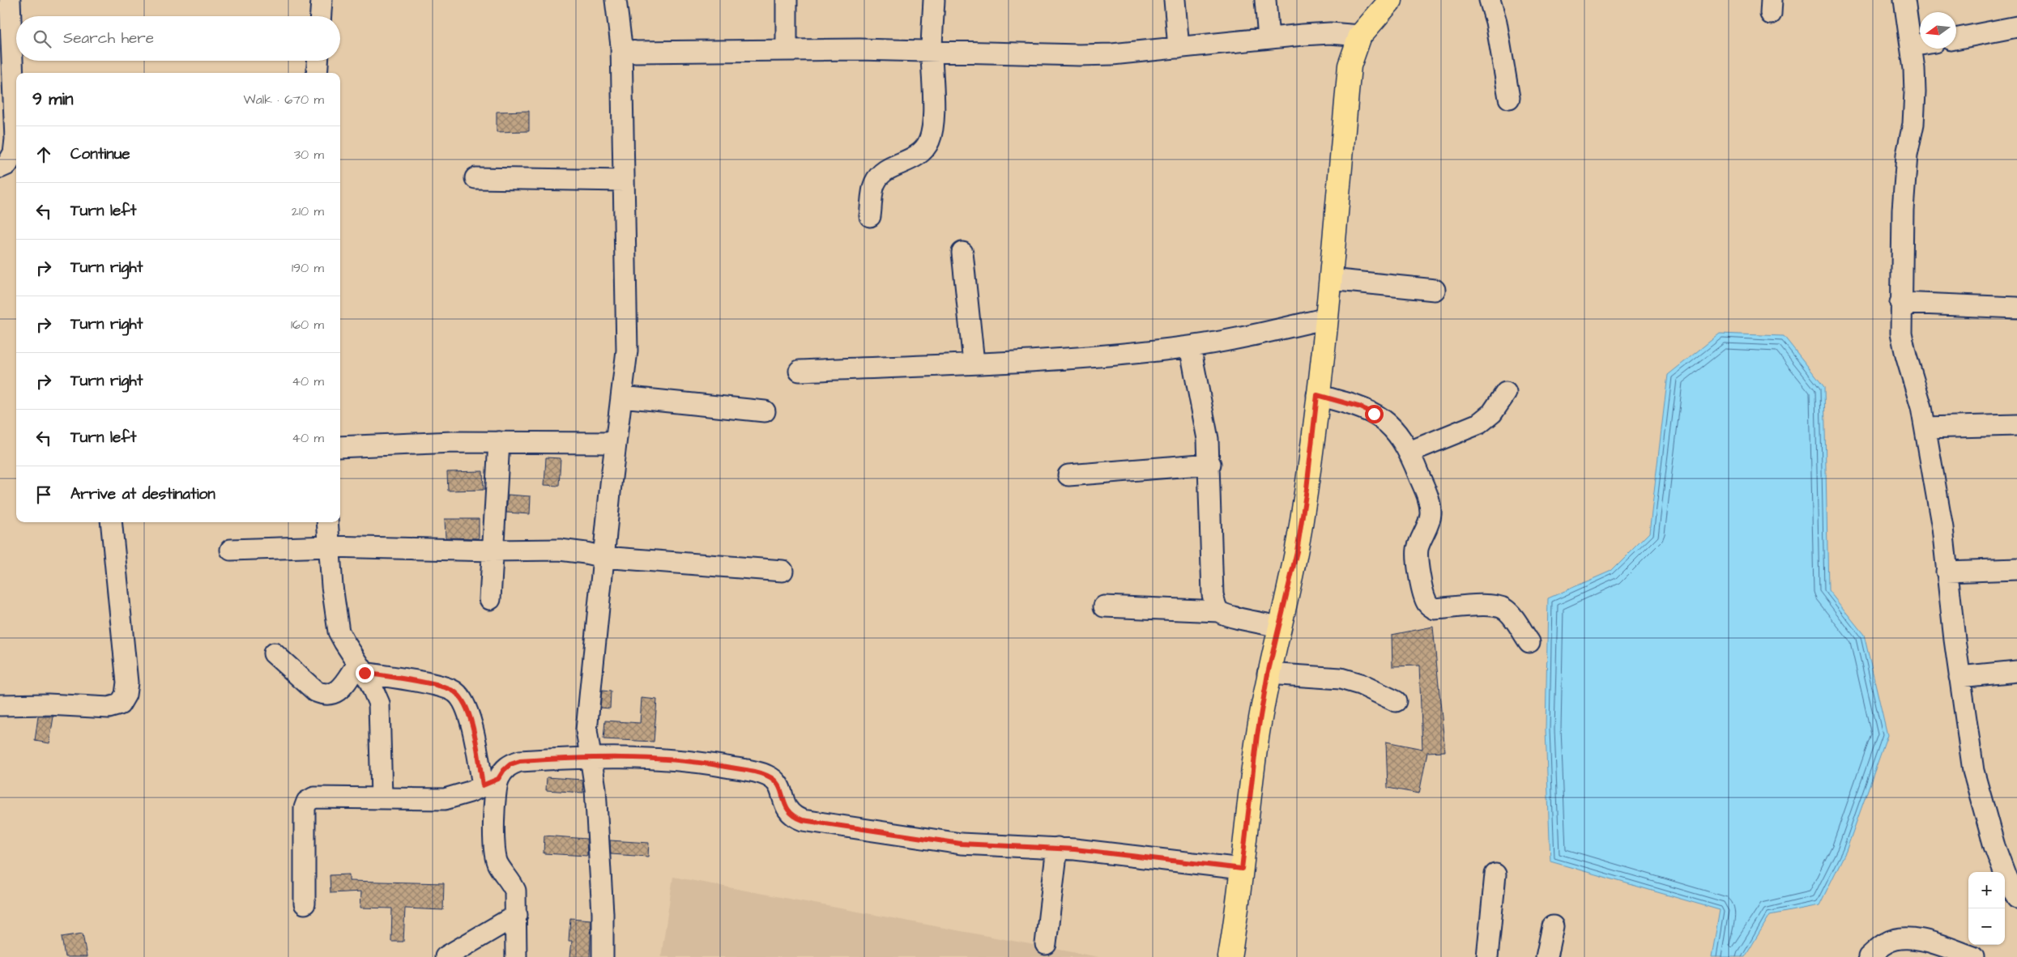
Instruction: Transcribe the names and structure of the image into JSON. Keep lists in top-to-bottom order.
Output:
{
  "north": "left",
  "page": {
    "search": "Search here",
    "heading": ["9 min", "Walk · 670 m"],
    "list": [
      ["Continue", "30 m"],
      ["Turn left", "210 m"],
      ["Turn right", "190 m"],
      ["Turn right", "160 m"],
      ["Turn right", "40 m"],
      ["Turn left", "40 m"],
      "Arrive at destination"
    ],
    "map_buttons": ["+", "−"]
  }
}
